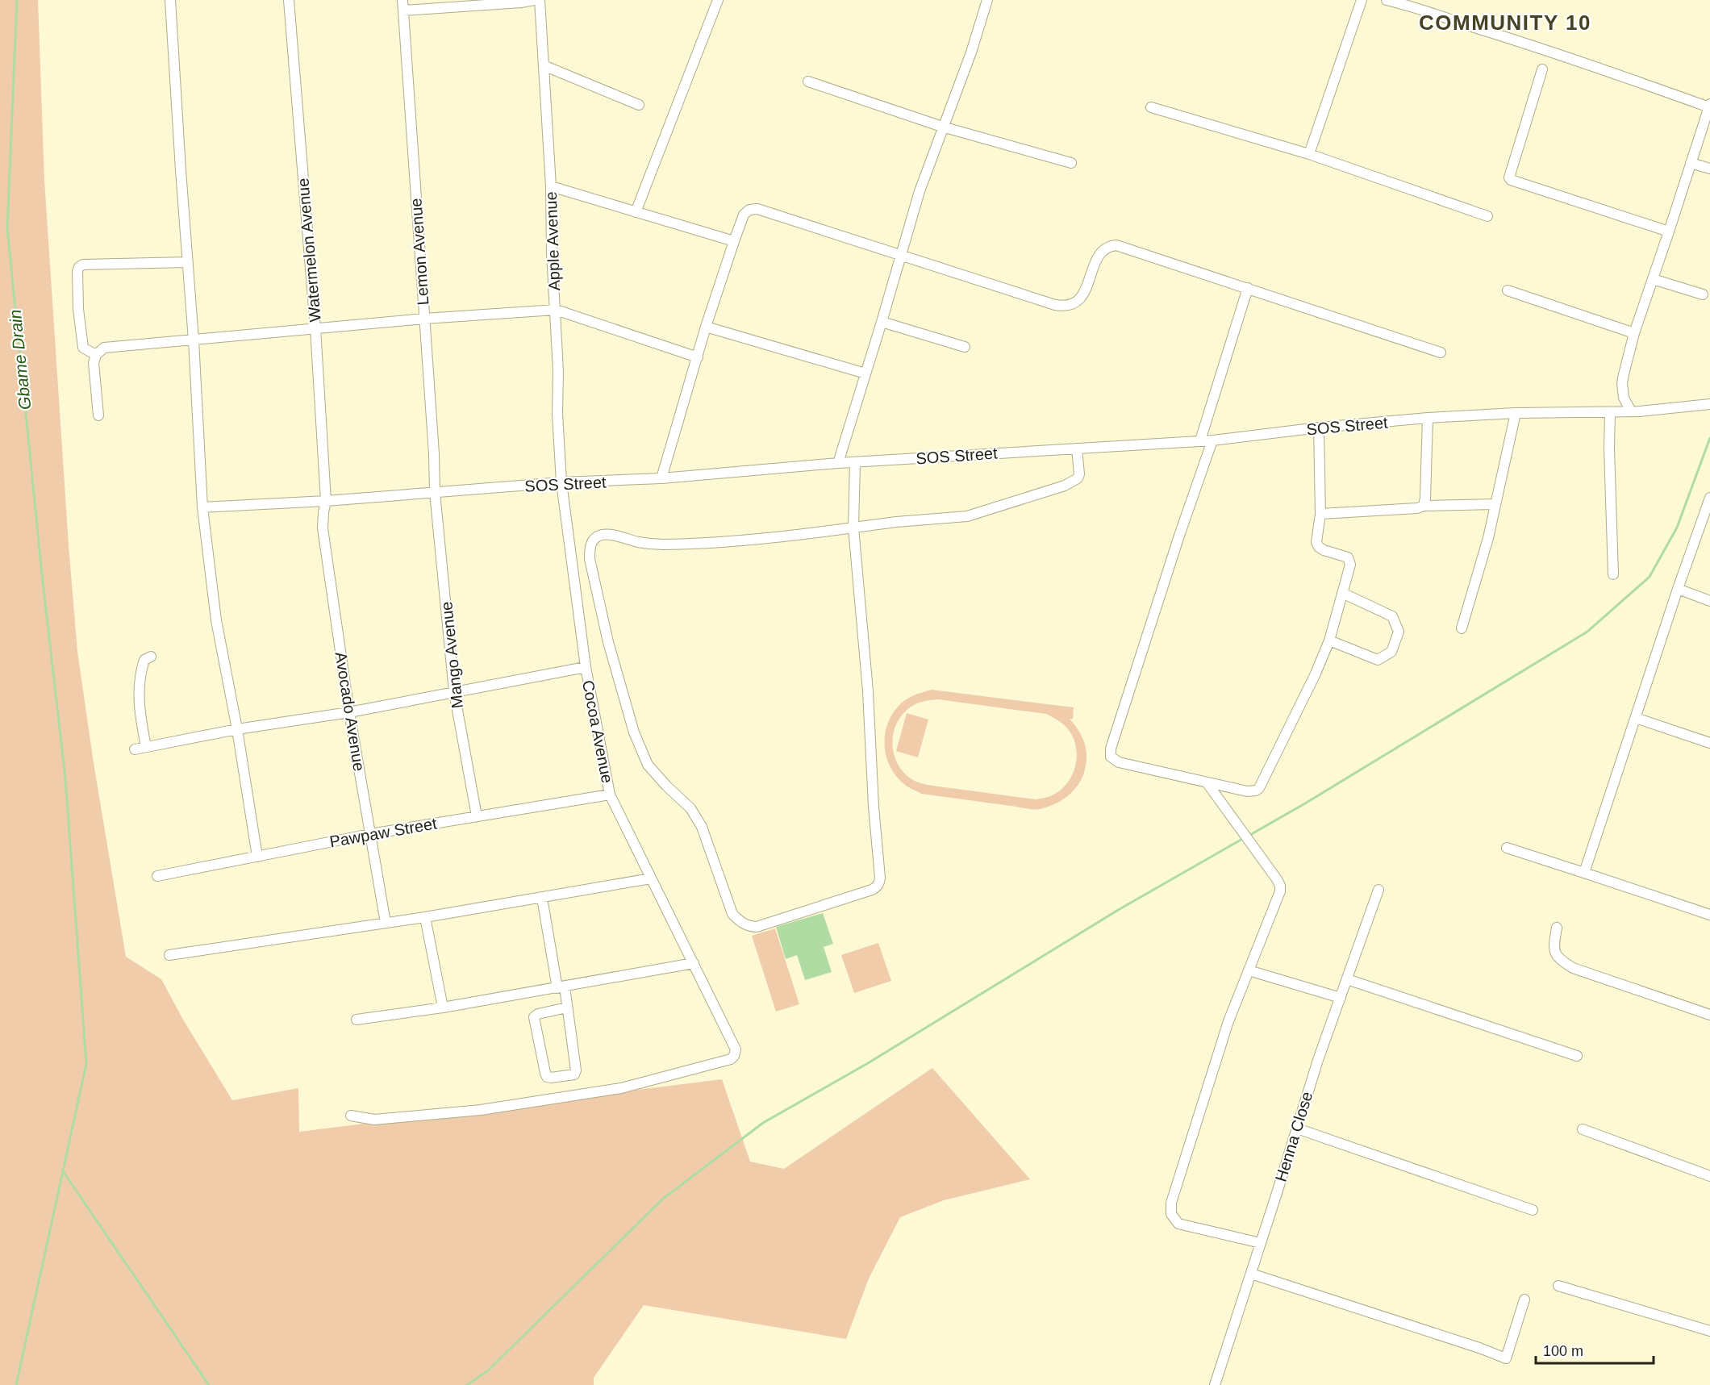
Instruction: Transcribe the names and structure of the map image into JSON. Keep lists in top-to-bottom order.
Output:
{
  "streets": {
    "street": [
      "Apple Avenue",
      "Watermelon Avenue",
      "Lemon Avenue",
      "SOS Street",
      "Mango Avenue",
      "Avocado Avenue",
      "Cocoa Avenue",
      "Pawpaw Street",
      "Henna Close"
    ]
  },
  "crossings": [
    ["Apple Avenue", "SOS Street"],
    ["Apple Avenue", "Cocoa Avenue"],
    ["Watermelon Avenue", "SOS Street"],
    ["Watermelon Avenue", "Avocado Avenue"],
    ["Lemon Avenue", "SOS Street"],
    ["Lemon Avenue", "Mango Avenue"],
    ["SOS Street", "Mango Avenue"],
    ["SOS Street", "Avocado Avenue"],
    ["SOS Street", "Cocoa Avenue"],
    ["Mango Avenue", "Pawpaw Street"],
    ["Avocado Avenue", "Pawpaw Street"],
    ["Cocoa Avenue", "Pawpaw Street"]
  ],
  "districts": ["COMMUNITY 10"],
  "water": ["Gbame Drain"],
  "scale_bar": "100 m"
}
